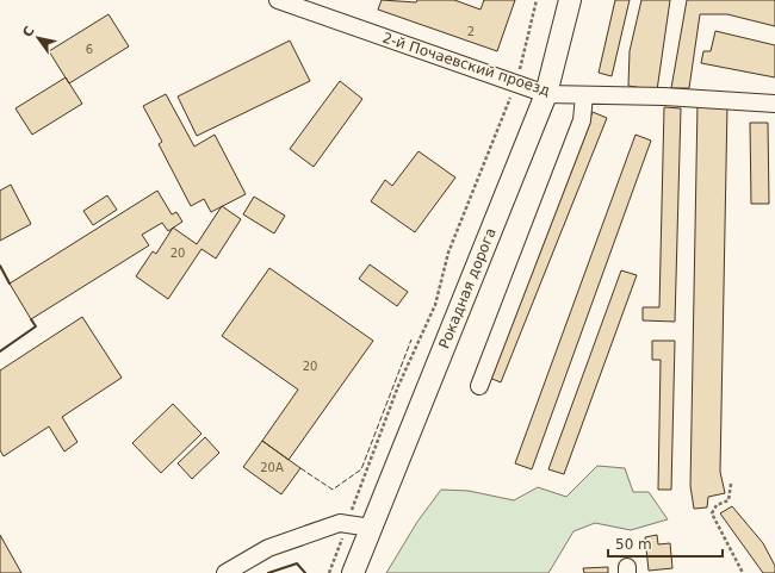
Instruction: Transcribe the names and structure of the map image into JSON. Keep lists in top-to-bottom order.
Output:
{
  "streets": {
    "main road": ["Рокадная дорога"],
    "street": ["2-й Почаевский проезд"]
  },
  "crossings": [
    ["2-й Почаевский проезд", "Рокадная дорога"]
  ],
  "house_numbers": [
    "2",
    "6",
    "20",
    "20",
    "20А"
  ],
  "scale_bar": "50 m",
  "north": "top left"
}
